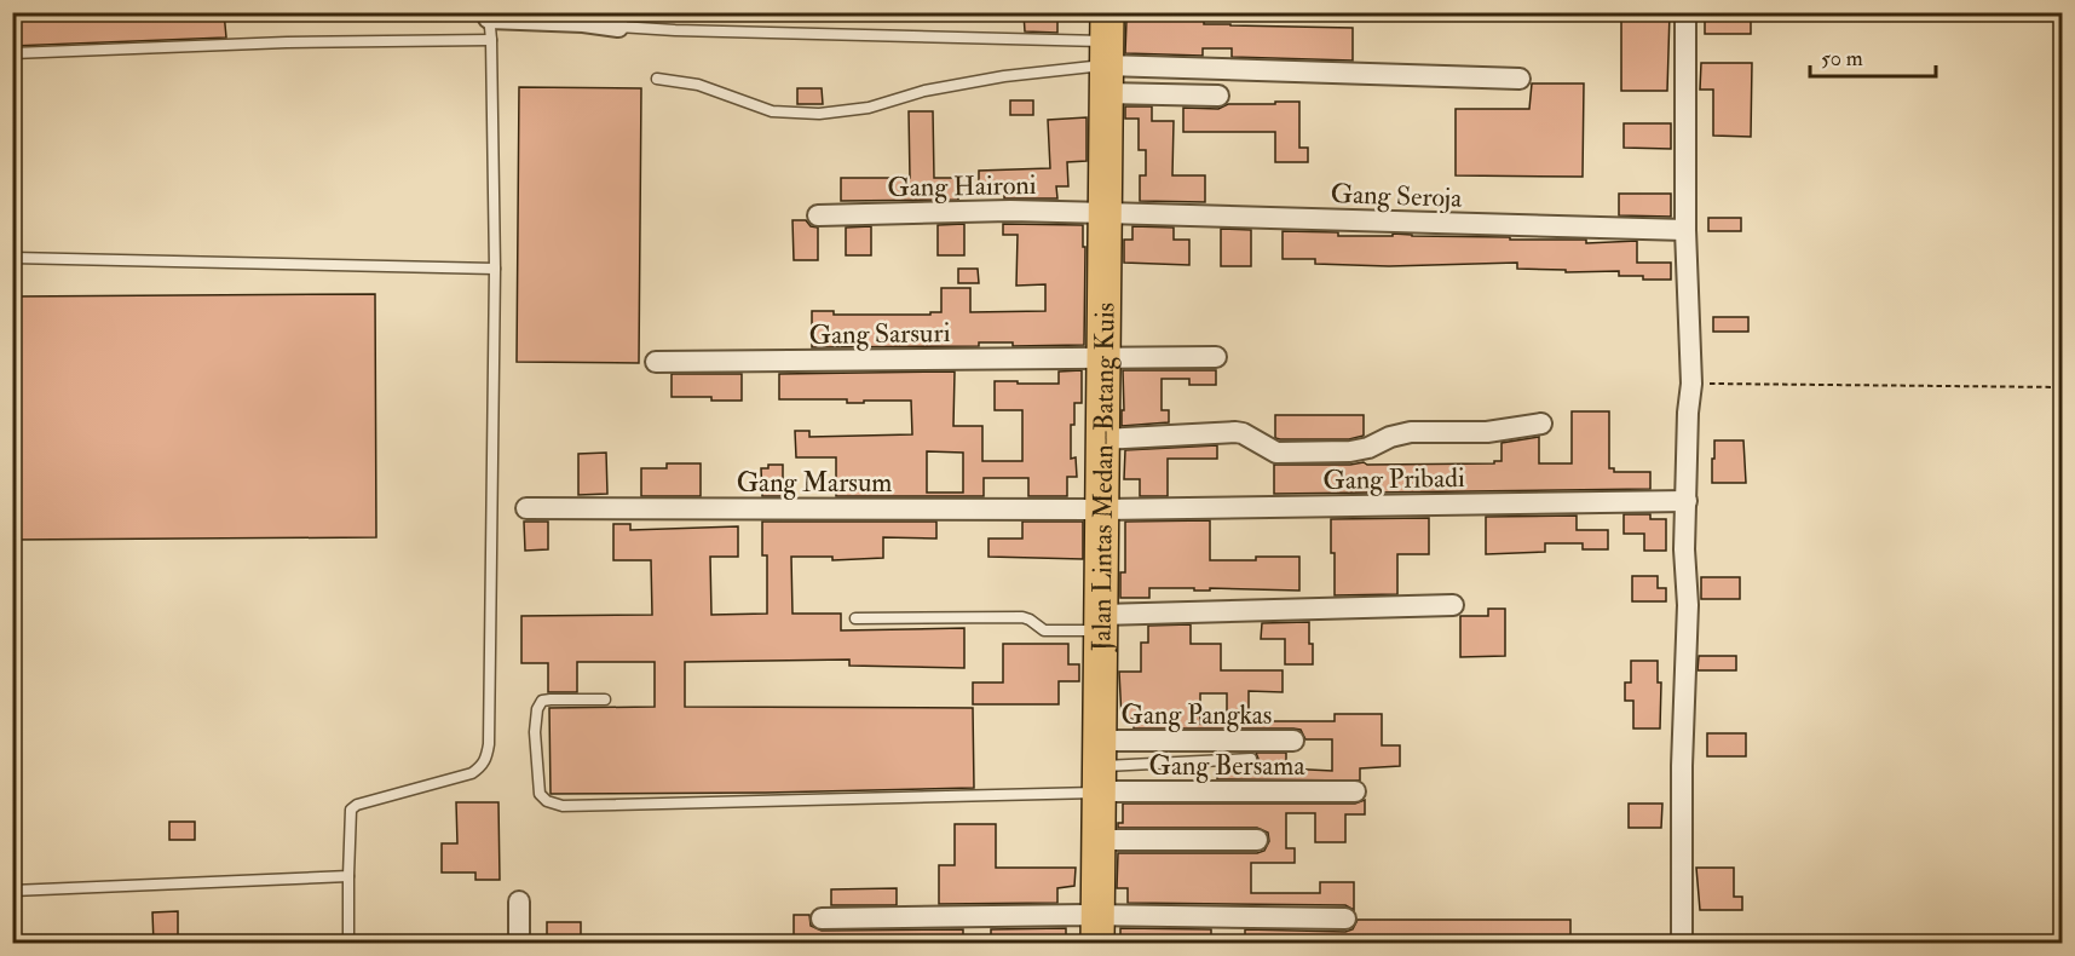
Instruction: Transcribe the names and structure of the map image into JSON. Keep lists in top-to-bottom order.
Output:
{
  "streets": {
    "highway": ["Jalan Lintas Medan–Batang Kuis"],
    "street": [
      "Gang Haironi",
      "Gang Seroja",
      "Gang Sarsuri",
      "Gang Pribadi",
      "Gang Marsum",
      "Gang Pangkas",
      "Gang Bersama"
    ]
  },
  "crossings": [
    ["Gang Haironi", "Gang Seroja"],
    ["Gang Haironi", "Jalan Lintas Medan–Batang Kuis"],
    ["Gang Seroja", "Jalan Lintas Medan–Batang Kuis"],
    ["Gang Sarsuri", "Jalan Lintas Medan–Batang Kuis"],
    ["Jalan Lintas Medan–Batang Kuis", "Gang Pribadi"],
    ["Jalan Lintas Medan–Batang Kuis", "Gang Marsum"],
    ["Jalan Lintas Medan–Batang Kuis", "Gang Pangkas"],
    ["Jalan Lintas Medan–Batang Kuis", "Gang Bersama"],
    ["Gang Pribadi", "Gang Marsum"],
    ["Gang Pangkas", "Gang Bersama"]
  ],
  "scale_bar": "50 m"
}
